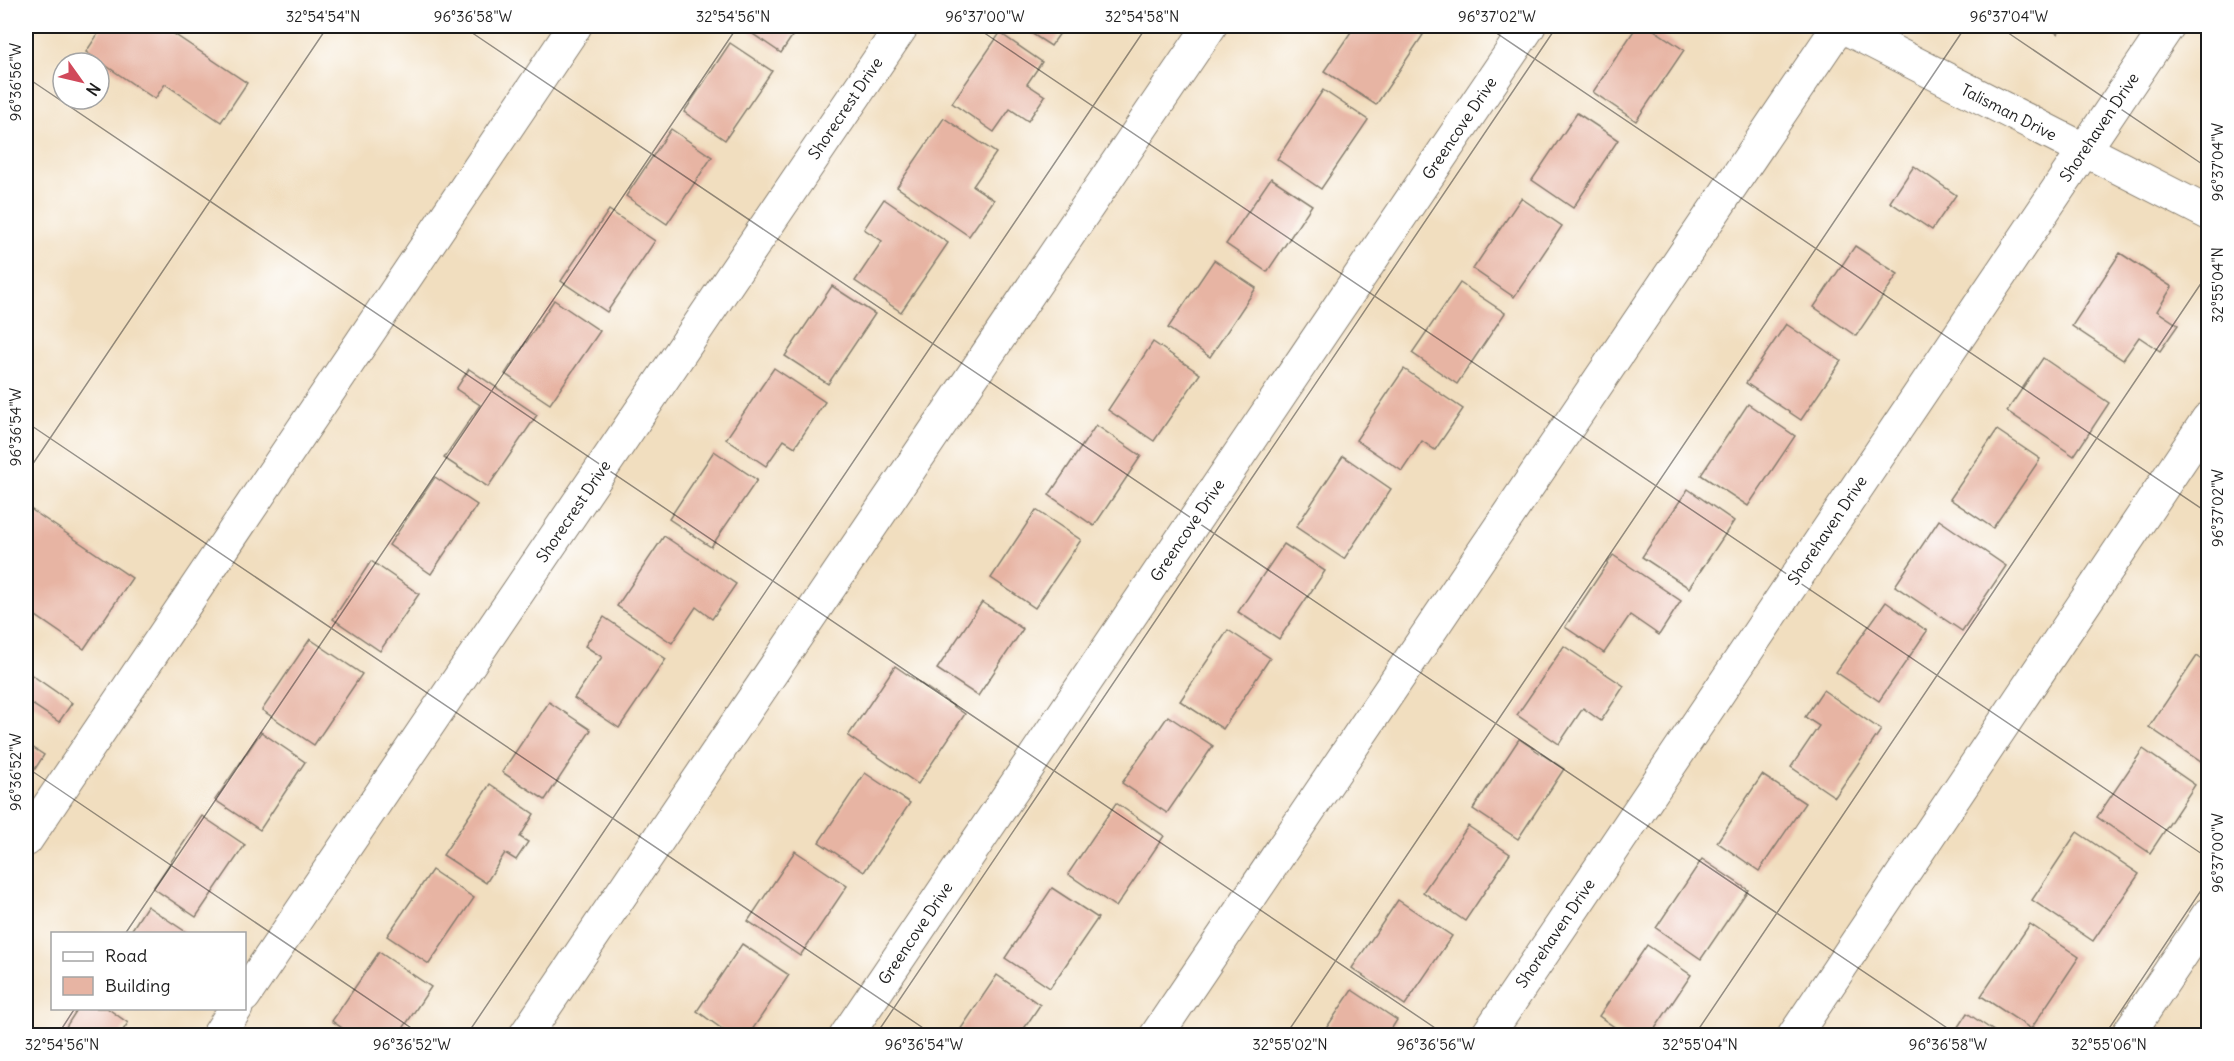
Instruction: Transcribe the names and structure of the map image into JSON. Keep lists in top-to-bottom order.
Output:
{
  "streets": {
    "street": [
      "Shorecrest Drive",
      "Talisman Drive",
      "Shorehaven Drive",
      "Greencove Drive"
    ]
  },
  "crossings": [
    ["Talisman Drive", "Shorehaven Drive"]
  ],
  "legend": ["Road", "Building"],
  "north": "bottom right",
  "coordinates": [
    "32°54'54\"N",
    "96°36'58\"W",
    "32°54'56\"N",
    "96°37'00\"W",
    "32°54'58\"N",
    "96°37'02\"W",
    "96°37'04\"W",
    "96°36'56\"W",
    "32°55'04\"N",
    "96°36'54\"W",
    "96°36'52\"W",
    "32°55'02\"N",
    "32°55'06\"N"
  ]
}
